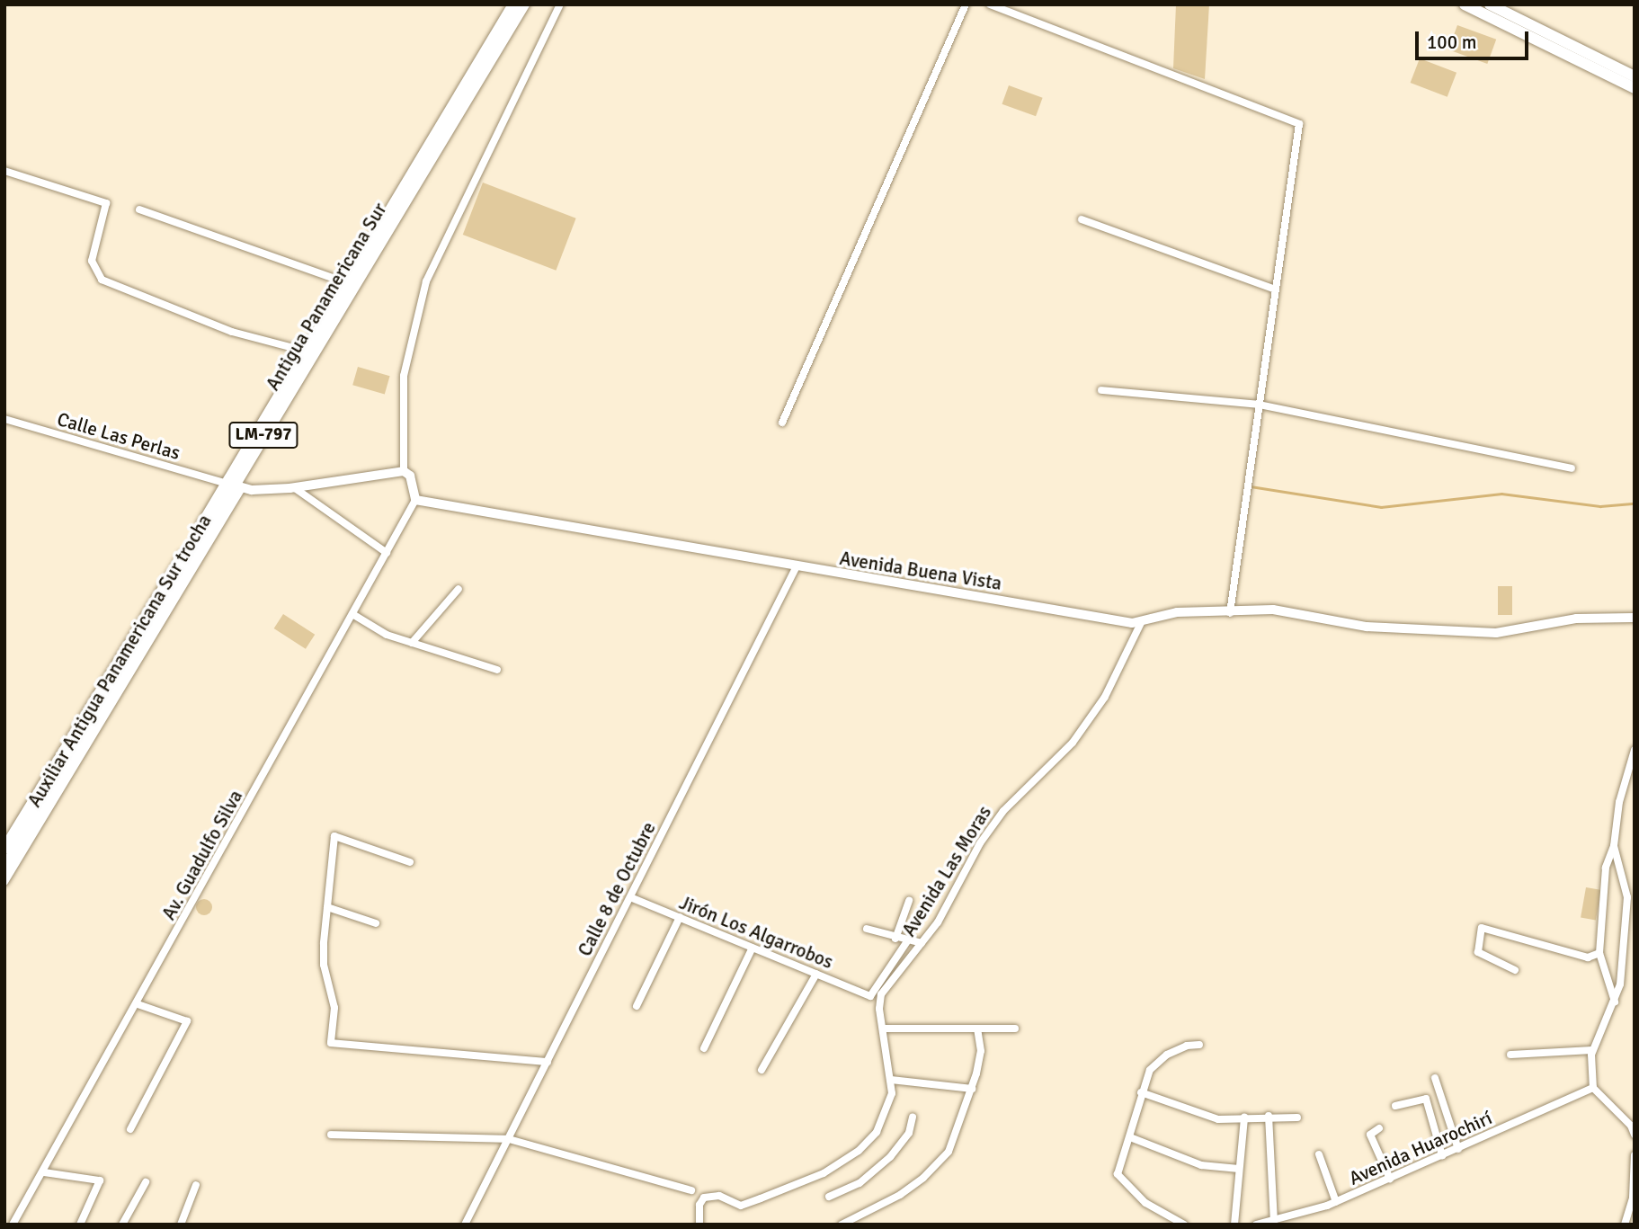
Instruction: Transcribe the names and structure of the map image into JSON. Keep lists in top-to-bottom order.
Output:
{
  "streets": {
    "main road": ["Antigua Panamericana Sur", "LM-797"],
    "street": [
      "Calle Las Perlas",
      "Avenida Buena Vista",
      "Auxiliar Antigua Panamericana Sur trocha",
      "Av. Guadulfo Silva",
      "Avenida Las Moras",
      "Calle 8 de Octubre",
      "Jirón Los Algarrobos",
      "Avenida Huarochirí"
    ]
  },
  "crossings": [
    ["Antigua Panamericana Sur", "Calle Las Perlas"],
    ["Antigua Panamericana Sur", "Auxiliar Antigua Panamericana Sur trocha"],
    ["Calle Las Perlas", "Auxiliar Antigua Panamericana Sur trocha"],
    ["Avenida Buena Vista", "Av. Guadulfo Silva"],
    ["Avenida Buena Vista", "Avenida Las Moras"],
    ["Avenida Buena Vista", "Calle 8 de Octubre"],
    ["Calle 8 de Octubre", "Jirón Los Algarrobos"]
  ],
  "scale_bar": "100 m"
}
